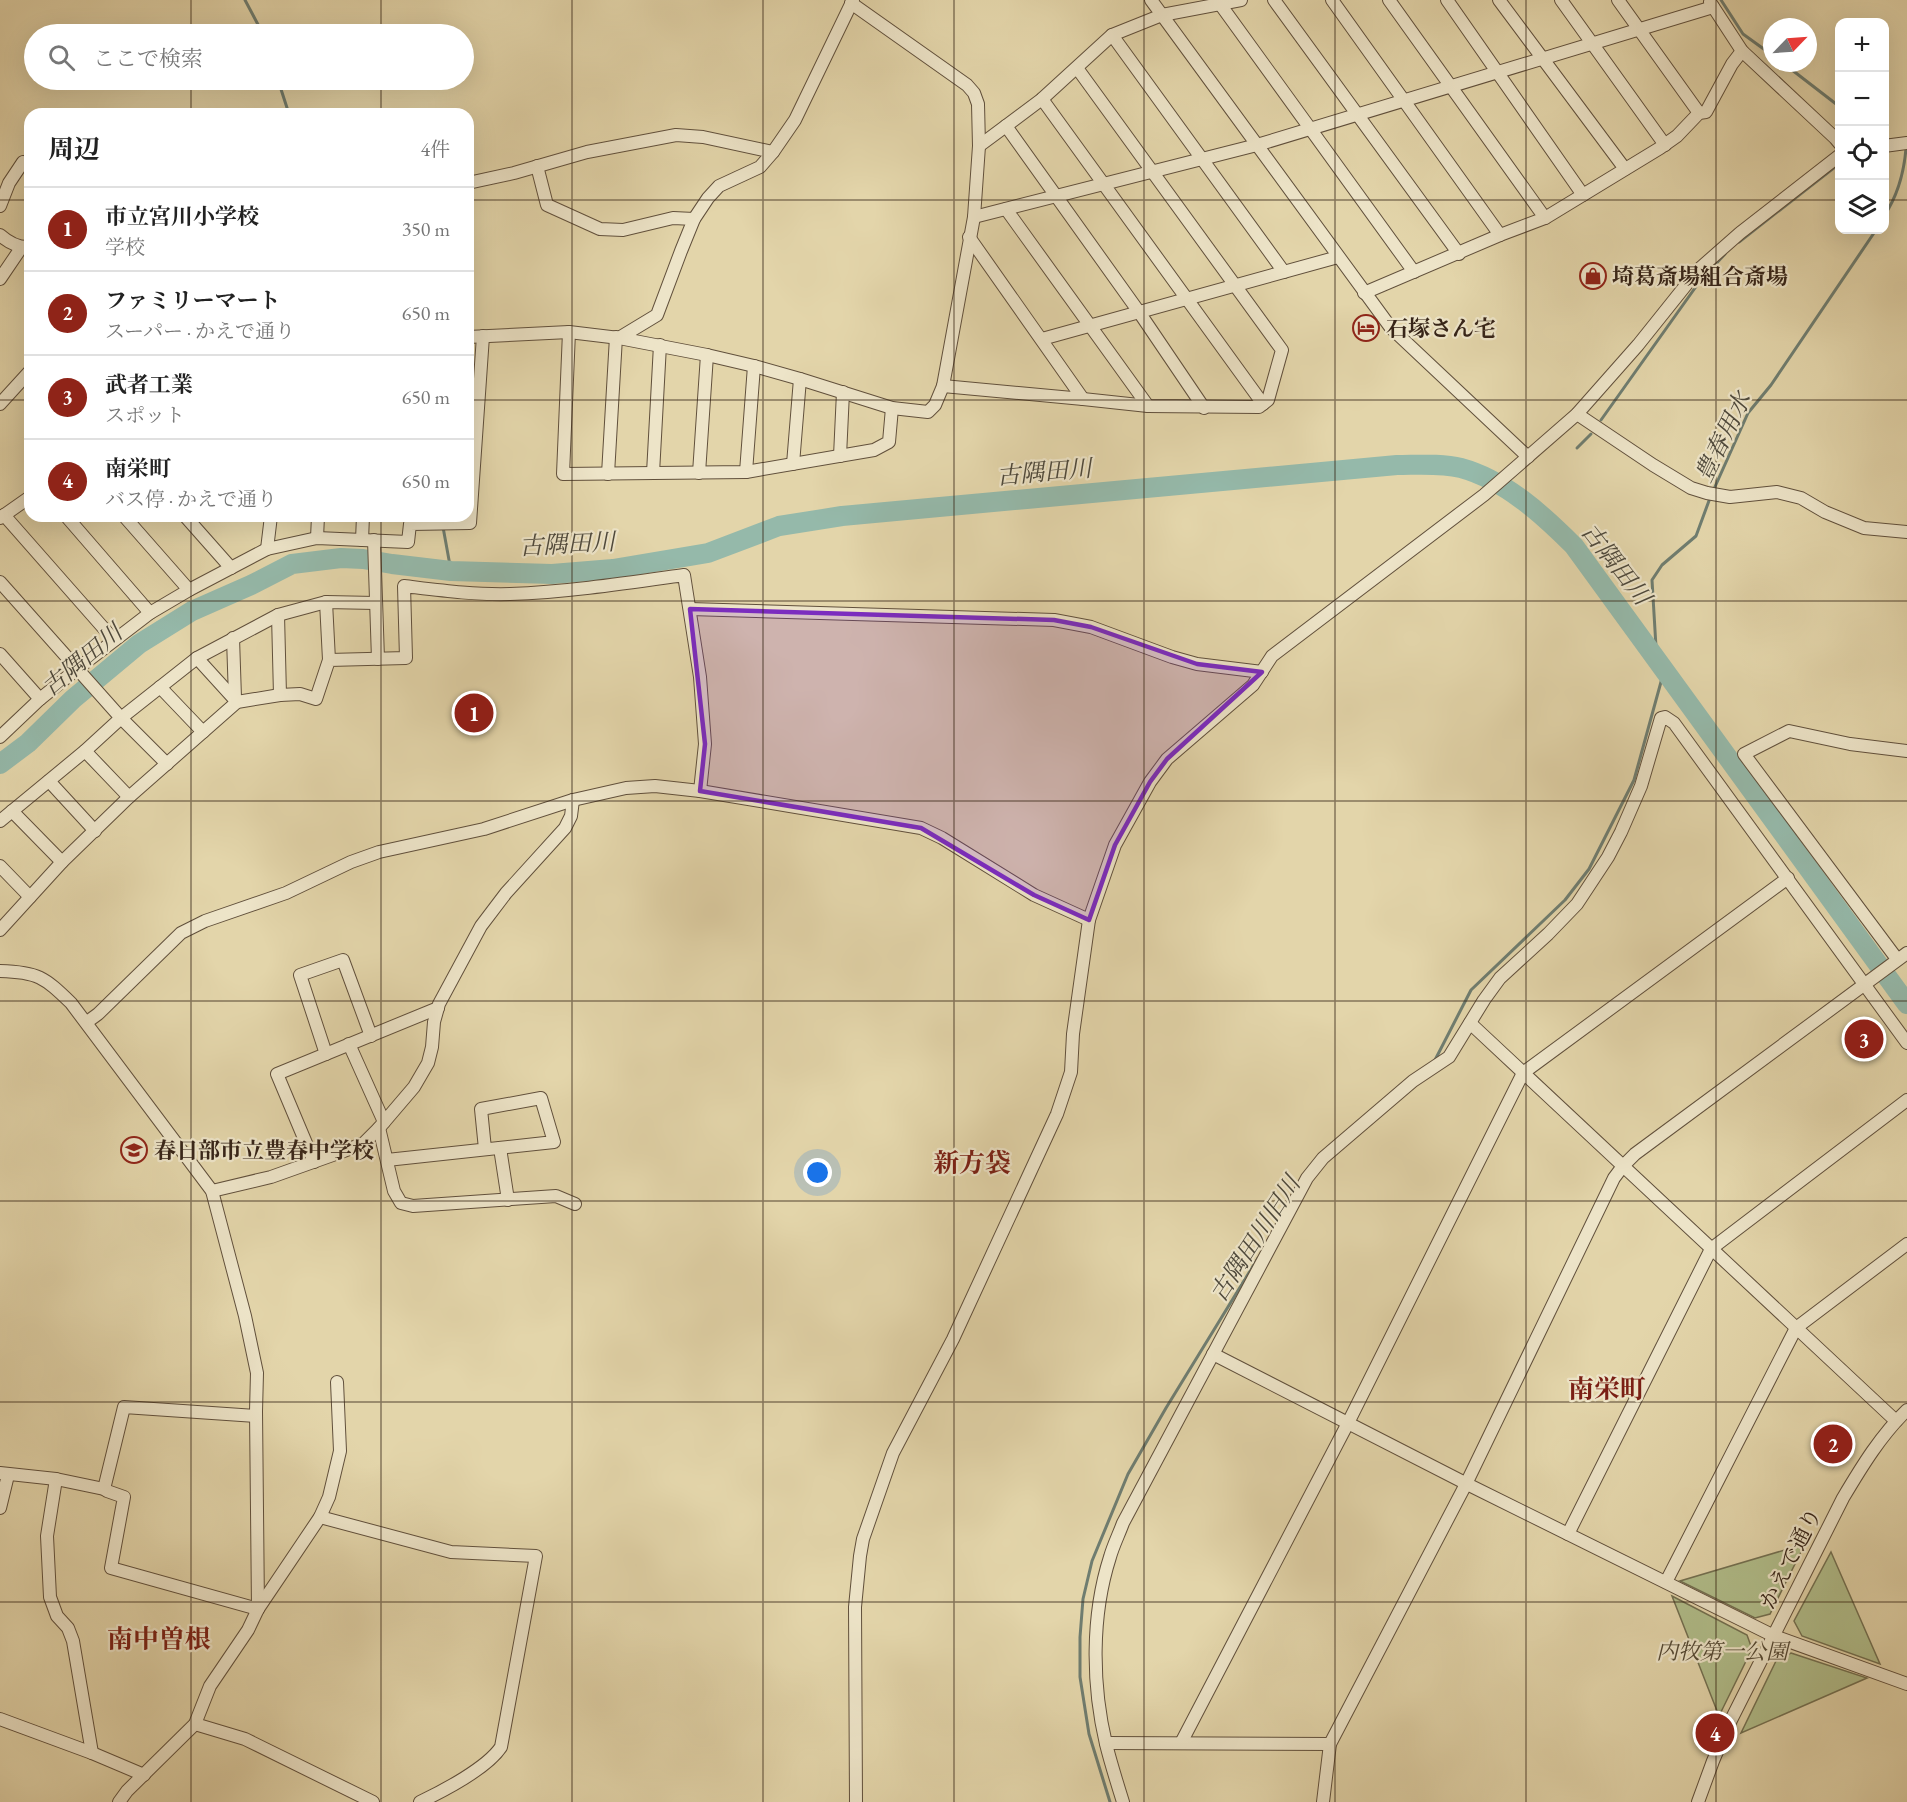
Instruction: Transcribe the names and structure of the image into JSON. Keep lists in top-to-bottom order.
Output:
{
  "streets": {
    "street": ["かえで通り"]
  },
  "districts": ["新方袋", "南栄町", "南中曽根"],
  "water": ["豊春用水", "古隅田川", "古隅田川旧川"],
  "parks": ["内牧第一公園"],
  "places": {
    "shop": ["埼葛斎場組合斎場"],
    "hotel": ["石塚さん宅"],
    "school or university": ["春日部市立豊春中学校"]
  },
  "north": "top right",
  "page": {
    "map_buttons": ["+", "−"],
    "search": "ここで検索",
    "heading": ["周辺", "4件"],
    "list": [
      {
        "mark": "1",
        "name": "市立宮川小学校",
        "note": "学校",
        "value": "350 m"
      },
      {
        "mark": "2",
        "name": "ファミリーマート",
        "note": "スーパー · かえで通り",
        "value": "650 m"
      },
      {
        "mark": "3",
        "name": "武者工業",
        "note": "スポット",
        "value": "650 m"
      },
      {
        "mark": "4",
        "name": "南栄町",
        "note": "バス停 · かえで通り",
        "value": "650 m"
      }
    ],
    "pins": [
      "1",
      "3",
      "2",
      "4"
    ]
  }
}
